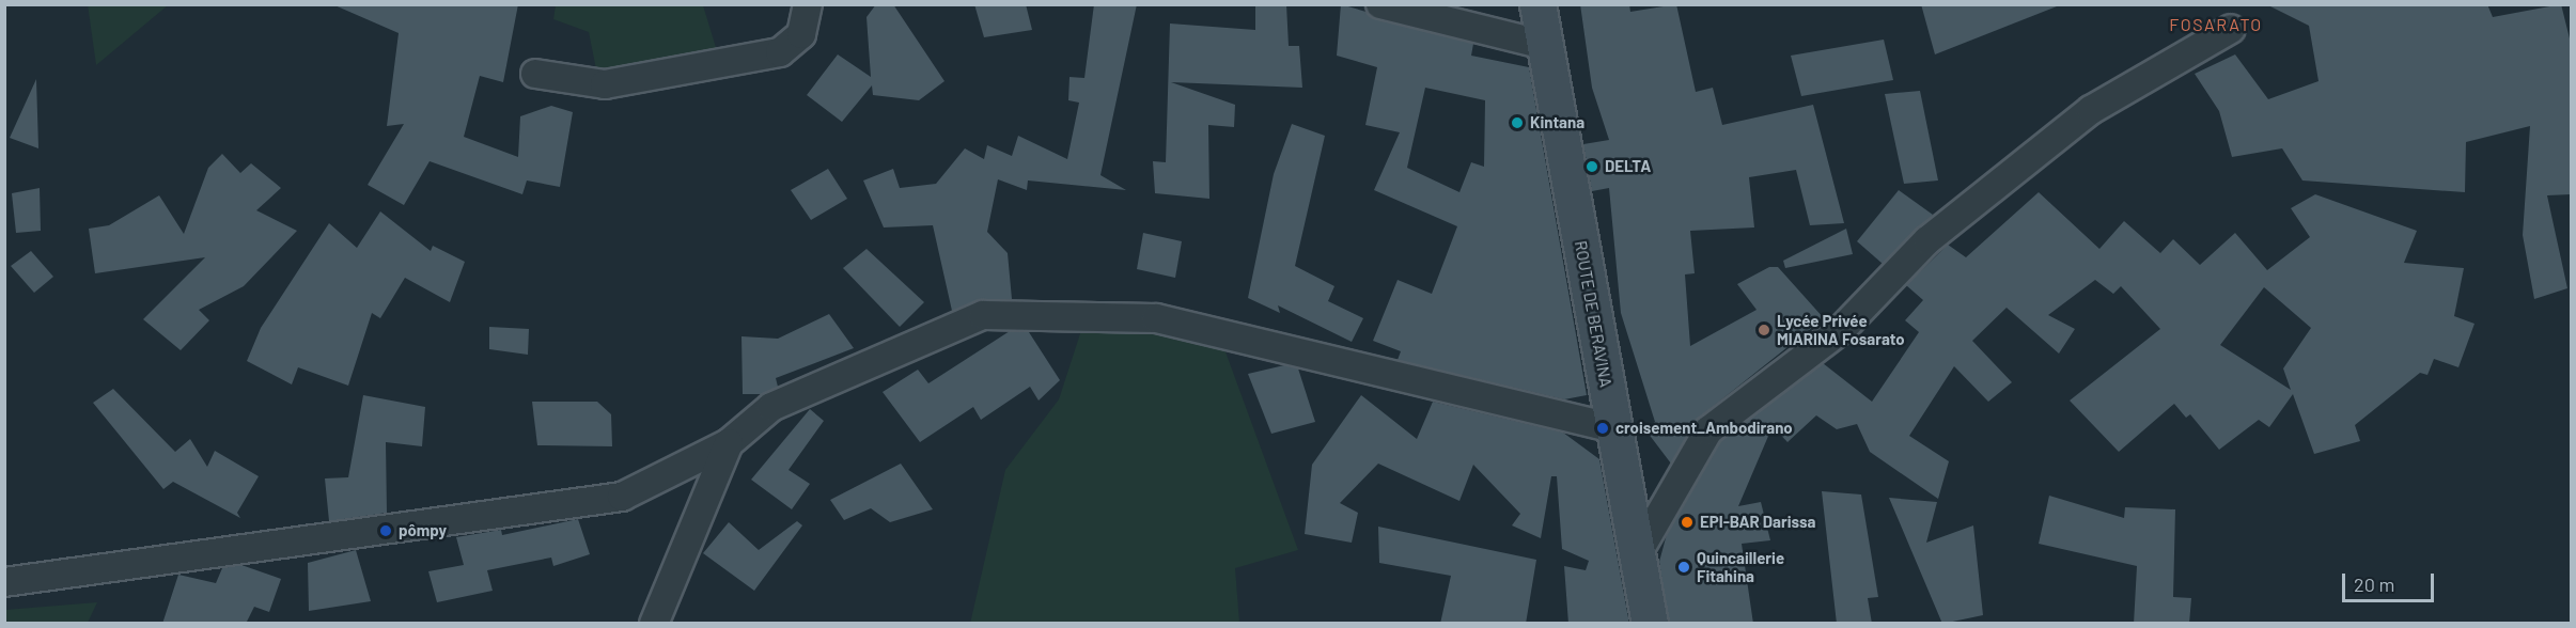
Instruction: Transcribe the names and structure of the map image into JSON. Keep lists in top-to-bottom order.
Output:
{
  "streets": {
    "street": ["ROUTE DE BERAVINA"]
  },
  "districts": ["FOSARATO"],
  "places": [
    "Kintana",
    "DELTA",
    "Lycée Privée MIARINA Fosarato",
    "croisement_Ambodirano",
    "EPI-BAR Darissa",
    "pômpy",
    "Quincaillerie Fitahina"
  ],
  "scale_bar": "20 m"
}
